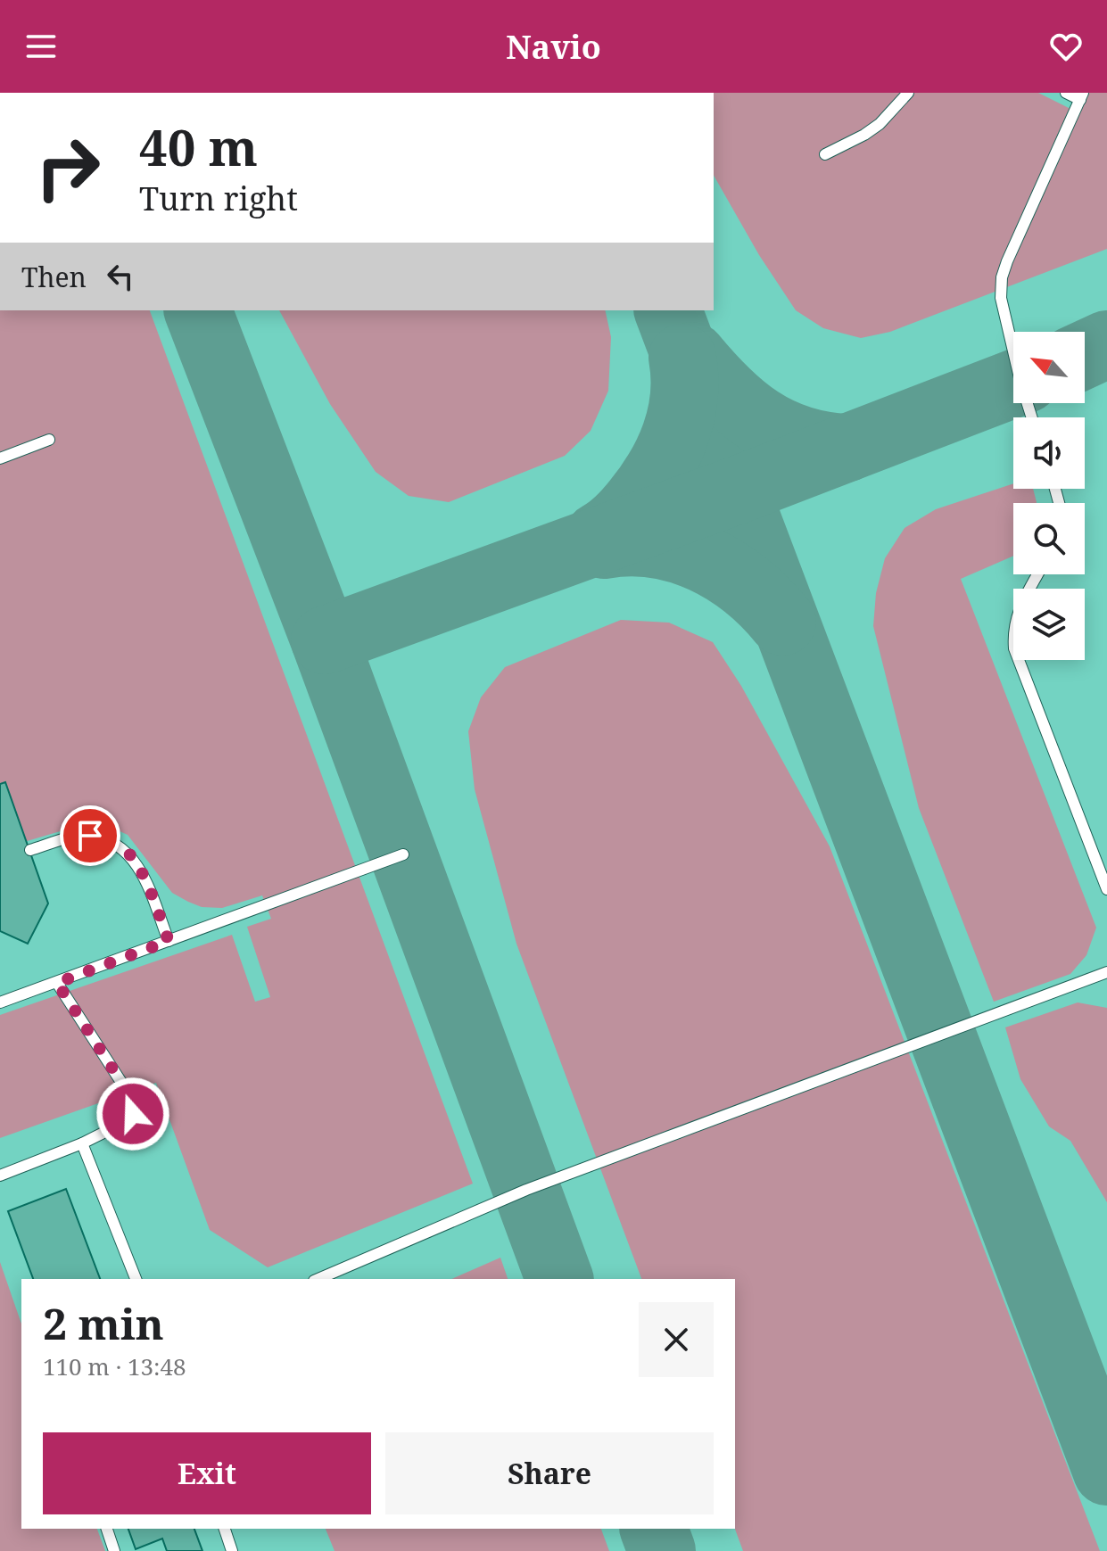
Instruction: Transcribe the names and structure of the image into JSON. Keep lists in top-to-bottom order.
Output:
{
  "north": "top left",
  "page": {
    "header": "Navio",
    "turn": ["40 m", "Turn right"],
    "then": "Then",
    "heading": ["2 min", "110 m · 13:48"],
    "buttons": ["Exit", "Share"]
  }
}
